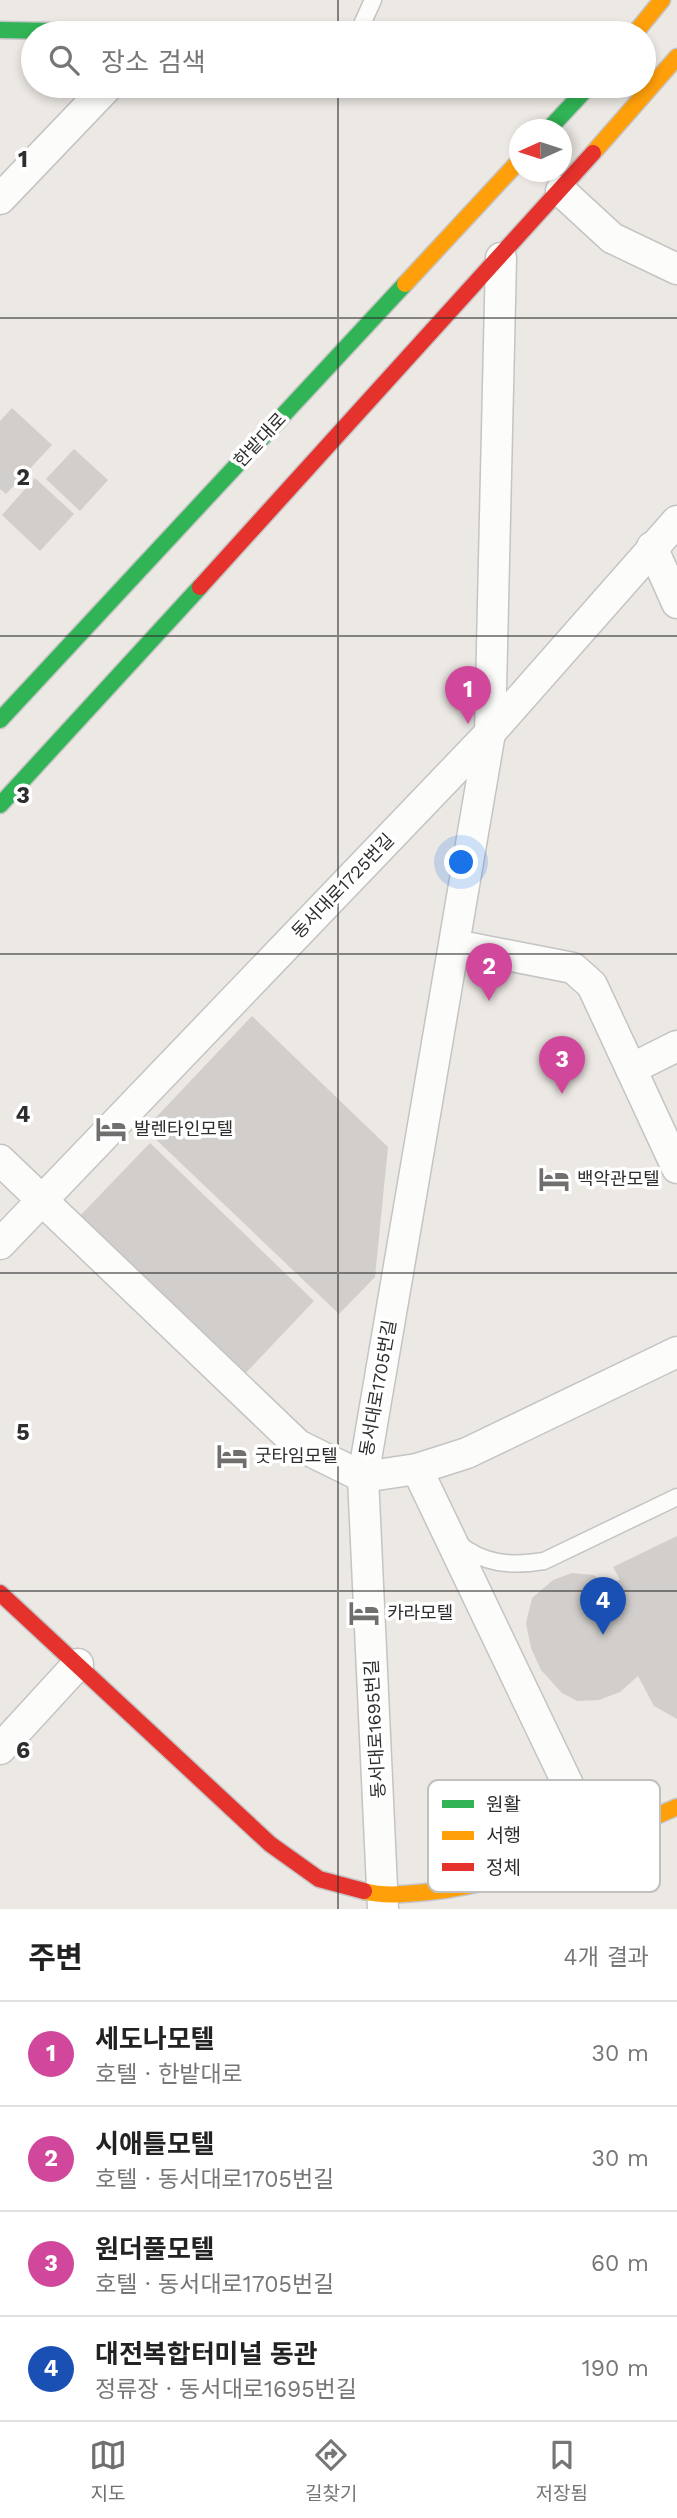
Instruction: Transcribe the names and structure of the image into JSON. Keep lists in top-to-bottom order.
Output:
{
  "streets": {
    "main road": ["한밭대로"],
    "street": ["동서대로1725번길", "동서대로1705번길", "동서대로1695번길"]
  },
  "crossings": [
    ["동서대로1725번길", "동서대로1705번길"],
    ["동서대로1705번길", "동서대로1695번길"]
  ],
  "places": {
    "hotel": [
      "발렌타인모텔",
      "백악관모텔",
      "굿타임모텔",
      "카라모텔"
    ]
  },
  "legend": ["원활", "서행", "정체"],
  "north": "left",
  "page": {
    "search": "장소 검색",
    "pins": [
      "1",
      "2",
      "3",
      "4"
    ],
    "heading": ["주변", "4개 결과"],
    "list": [
      {
        "mark": "1",
        "name": "세도나모텔",
        "note": "호텔 · 한밭대로",
        "value": "30 m"
      },
      {
        "mark": "2",
        "name": "시애틀모텔",
        "note": "호텔 · 동서대로1705번길",
        "value": "30 m"
      },
      {
        "mark": "3",
        "name": "원더풀모텔",
        "note": "호텔 · 동서대로1705번길",
        "value": "60 m"
      },
      {
        "mark": "4",
        "name": "대전복합터미널 동관",
        "note": "정류장 · 동서대로1695번길",
        "value": "190 m"
      }
    ],
    "nav": ["지도", "길찾기", "저장됨"]
  },
  "grid": {
    "rows": [
      "1",
      "2",
      "3",
      "4",
      "5",
      "6"
    ]
  }
}
